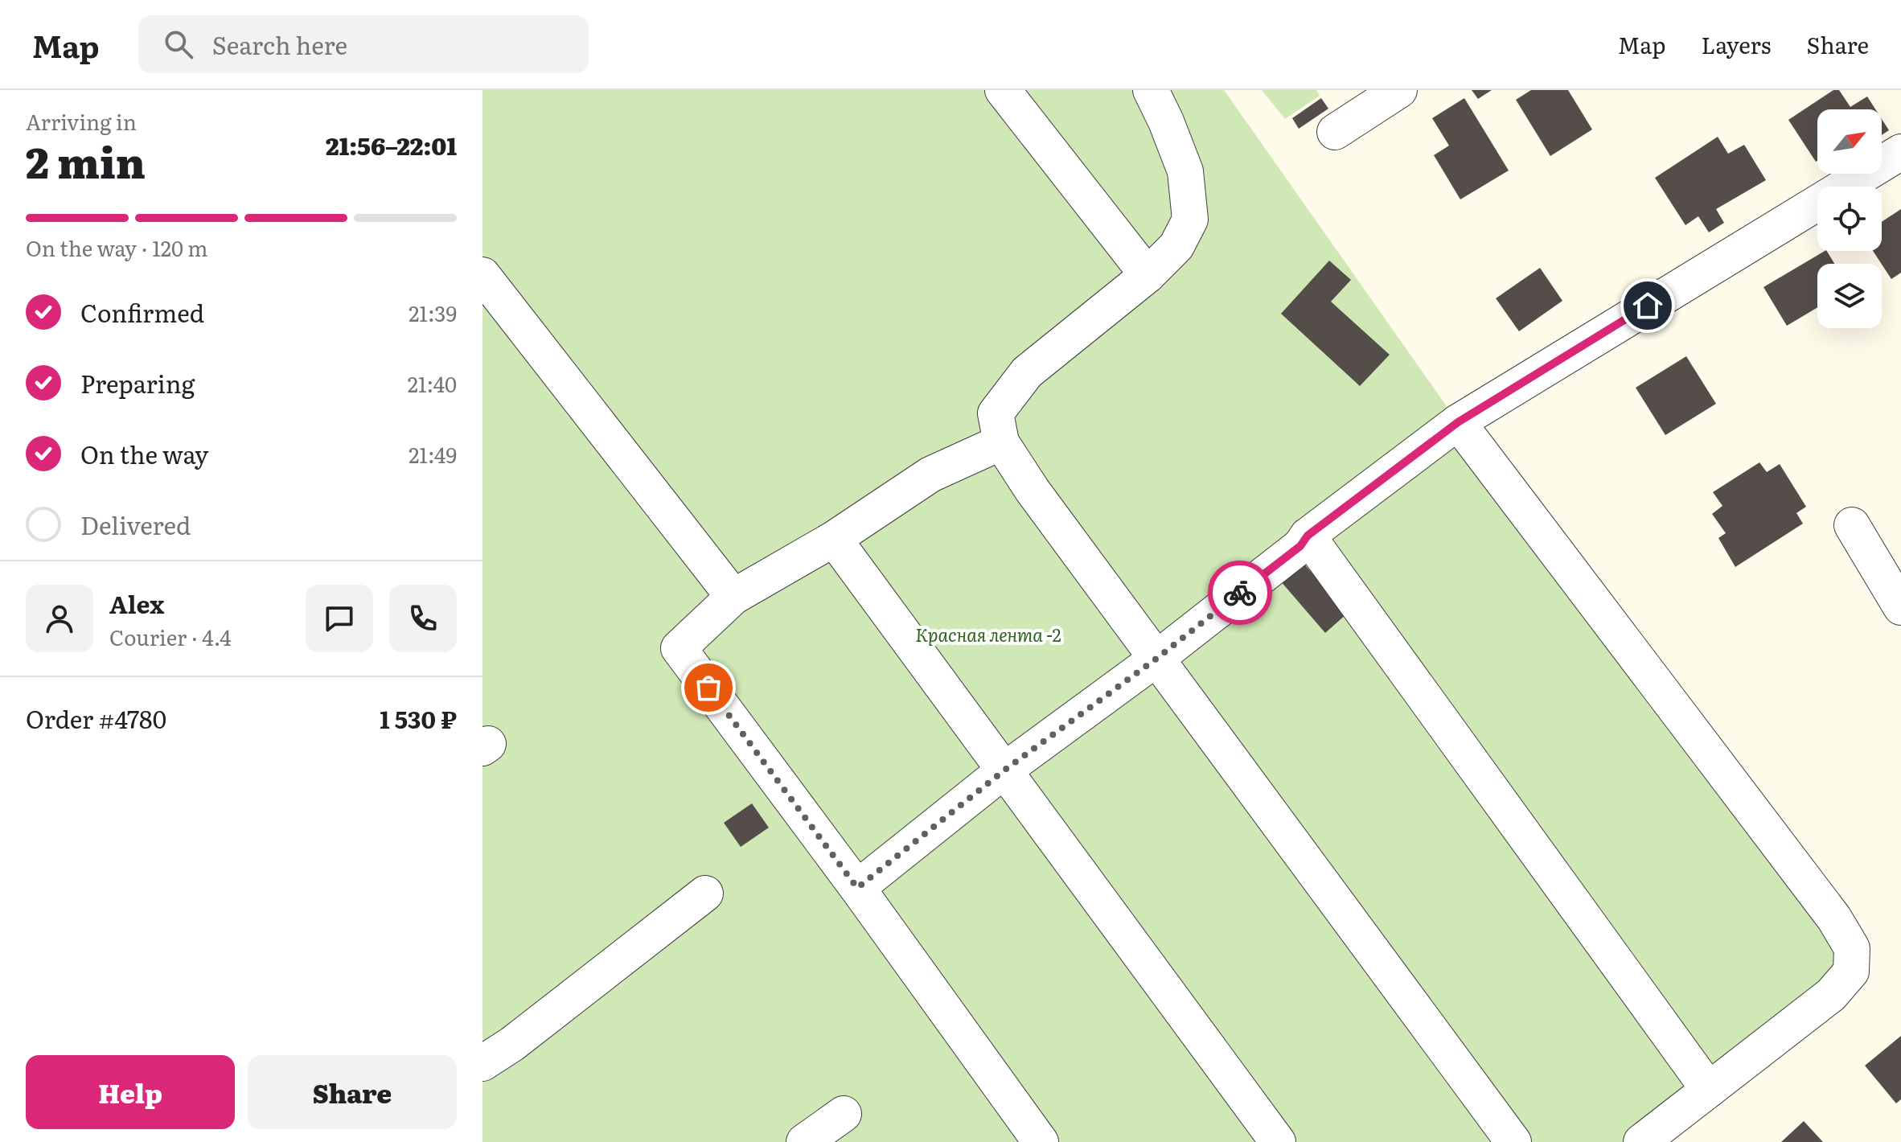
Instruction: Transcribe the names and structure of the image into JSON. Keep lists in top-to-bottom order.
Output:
{
  "parks": ["Красная лента -2"],
  "north": "top right",
  "page": {
    "header": "Map",
    "search": "Search here",
    "nav": ["Map", "Layers", "Share"],
    "heading": ["2 min", "Arriving in", "21:56–22:01"],
    "panel": [
      "Alex",
      "Courier · 4.4",
      "Order #4780",
      "1 530 ₽"
    ],
    "bar": "On the way · 120 m",
    "list": [
      ["Confirmed", "21:39"],
      ["Preparing", "21:40"],
      ["On the way", "21:49"],
      "Delivered"
    ],
    "buttons": ["Help", "Share"]
  }
}
